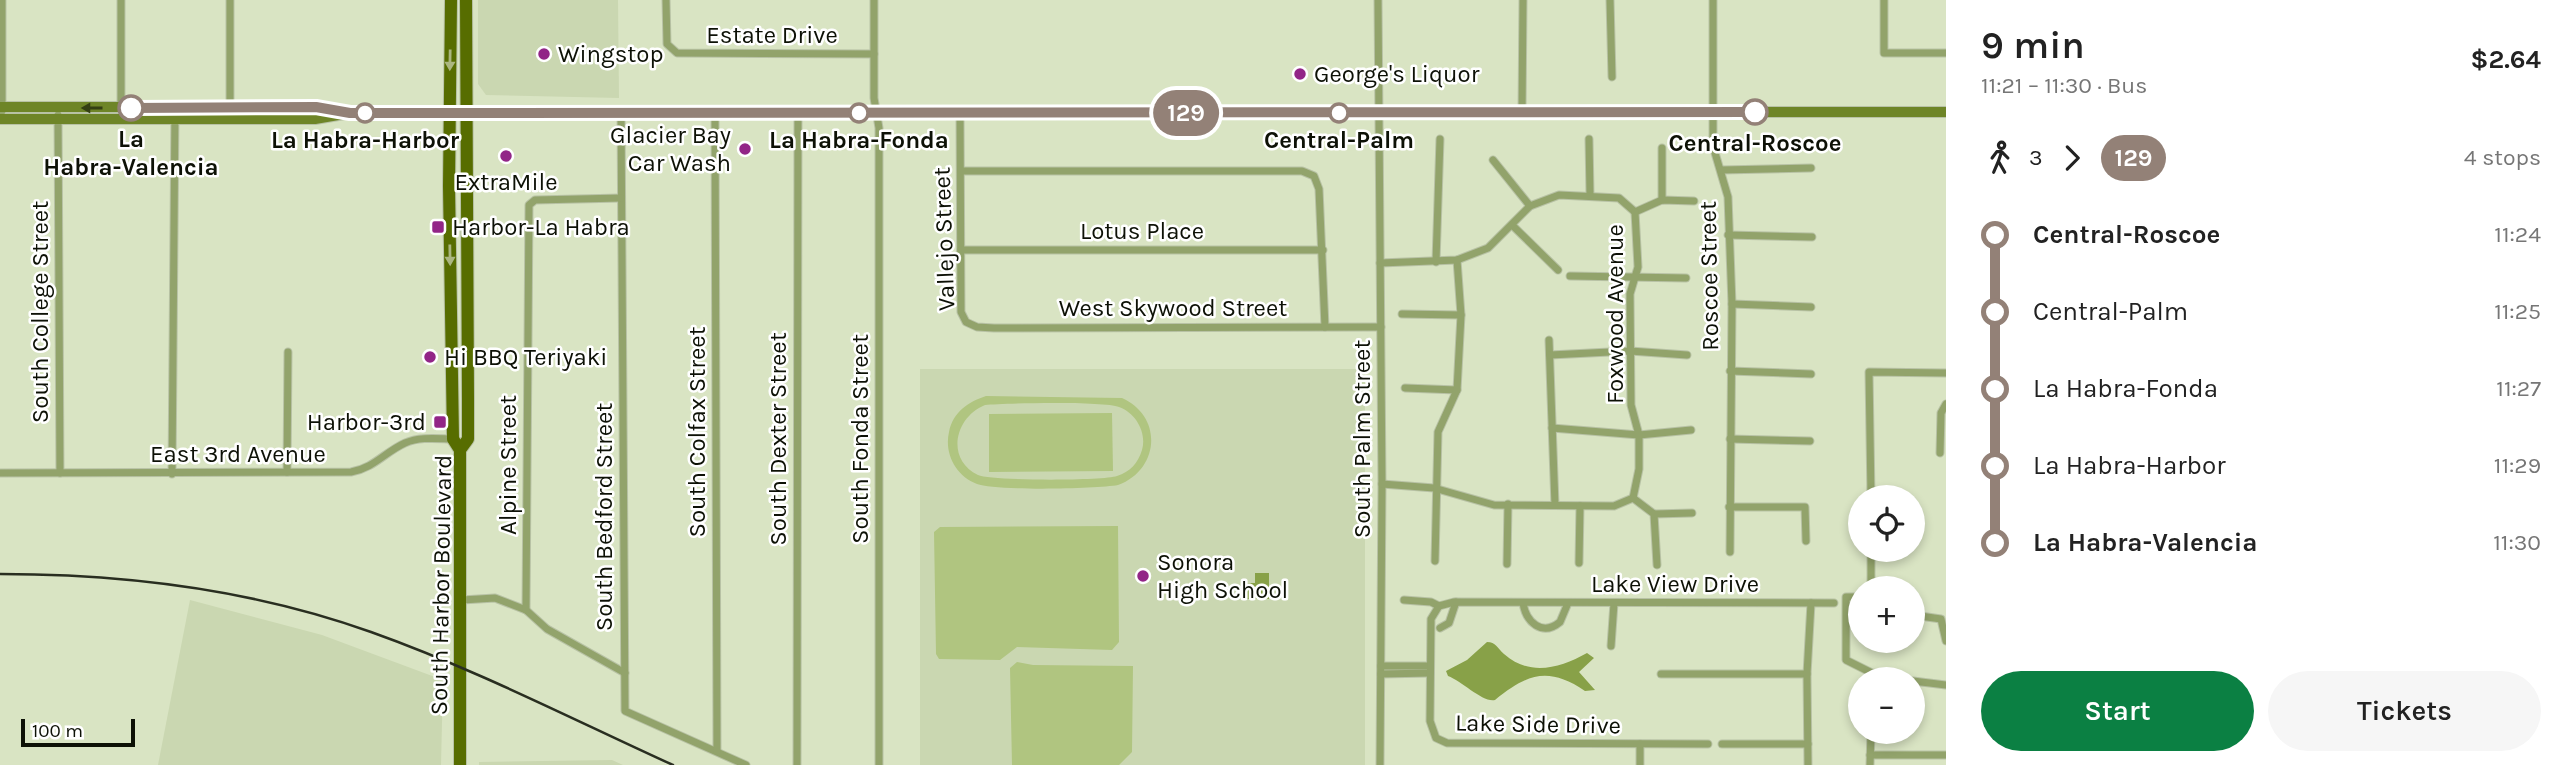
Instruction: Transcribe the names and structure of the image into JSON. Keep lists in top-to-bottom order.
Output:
{
  "streets": {
    "main road": ["South Harbor Boulevard"],
    "street": [
      "Estate Drive",
      "Lotus Place",
      "Vallejo Street",
      "Roscoe Street",
      "West Skywood Street",
      "South College Street",
      "Foxwood Avenue",
      "South Colfax Street",
      "South Dexter Street",
      "South Fonda Street",
      "South Palm Street",
      "East 3rd Avenue",
      "Alpine Street",
      "South Bedford Street",
      "Lake View Drive",
      "Lake Side Drive"
    ]
  },
  "crossings": [
    ["Estate Drive", "South Fonda Street"],
    ["Lotus Place", "Vallejo Street"],
    ["Vallejo Street", "West Skywood Street"],
    ["West Skywood Street", "South Palm Street"],
    ["South College Street", "East 3rd Avenue"],
    ["South Colfax Street", "South Bedford Street"],
    ["East 3rd Avenue", "South Harbor Boulevard"],
    ["Alpine Street", "South Bedford Street"]
  ],
  "places": {
    "other": [
      "Wingstop",
      "George's Liquor",
      "La Habra-Valencia",
      "Central-Roscoe",
      "La Habra-Harbor",
      "La Habra-Fonda",
      "Central-Palm",
      "Glacier Bay Car Wash",
      "ExtraMile",
      "Hi BBQ Teriyaki",
      "Sonora High School"
    ],
    "transit": ["Harbor-La Habra", "Harbor-3rd"]
  },
  "lines": ["bus line 129"],
  "scale_bar": "100 m",
  "page": {
    "on_map": "129",
    "heading": ["9 min", "11:21 – 11:30 · Bus", "$2.64"],
    "legs": ["3", "129", "4 stops"],
    "list": [
      {
        "name": "Central-Roscoe",
        "value": "11:24"
      },
      {
        "name": "Central-Palm",
        "value": "11:25"
      },
      {
        "name": "La Habra-Fonda",
        "value": "11:27"
      },
      {
        "name": "La Habra-Harbor",
        "value": "11:29"
      },
      {
        "name": "La Habra-Valencia",
        "value": "11:30"
      }
    ],
    "map_buttons": ["+", "−"],
    "buttons": ["Start", "Tickets"],
    "scale": "100 m"
  }
}
